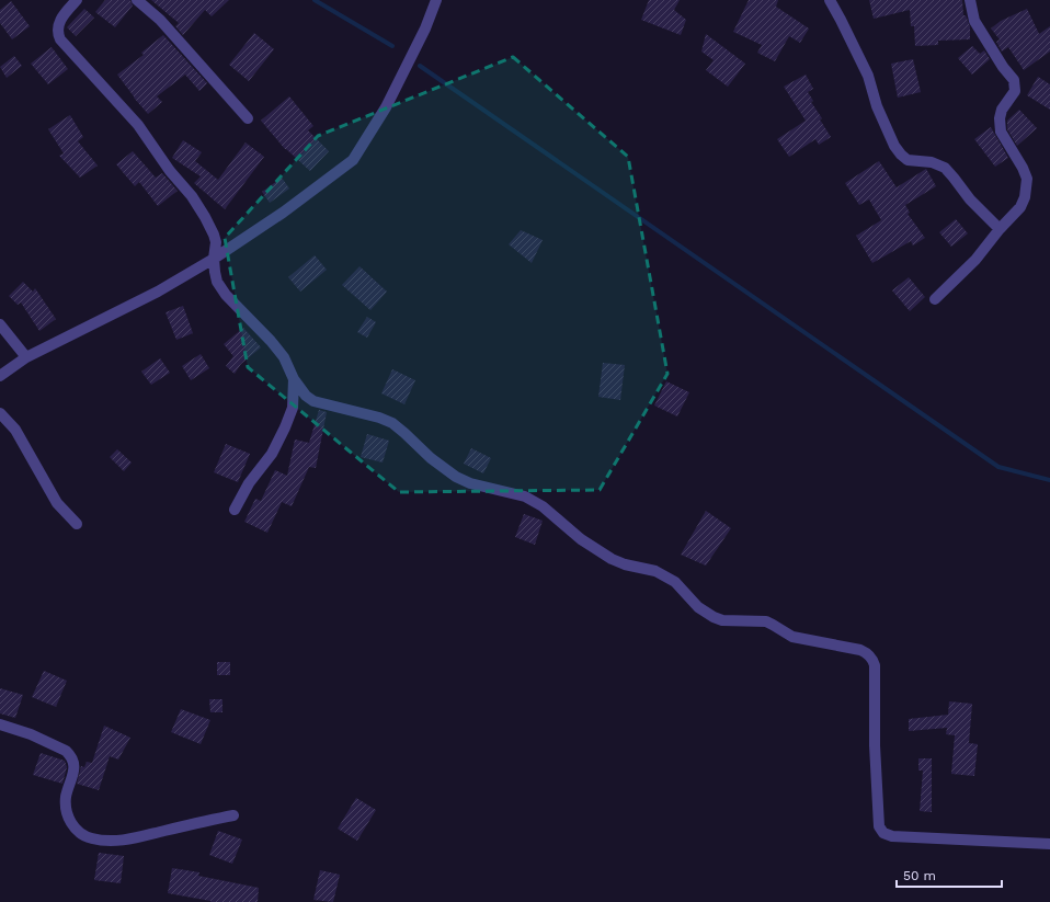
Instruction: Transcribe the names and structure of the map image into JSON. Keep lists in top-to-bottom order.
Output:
{
  "scale_bar": "50 m"
}
